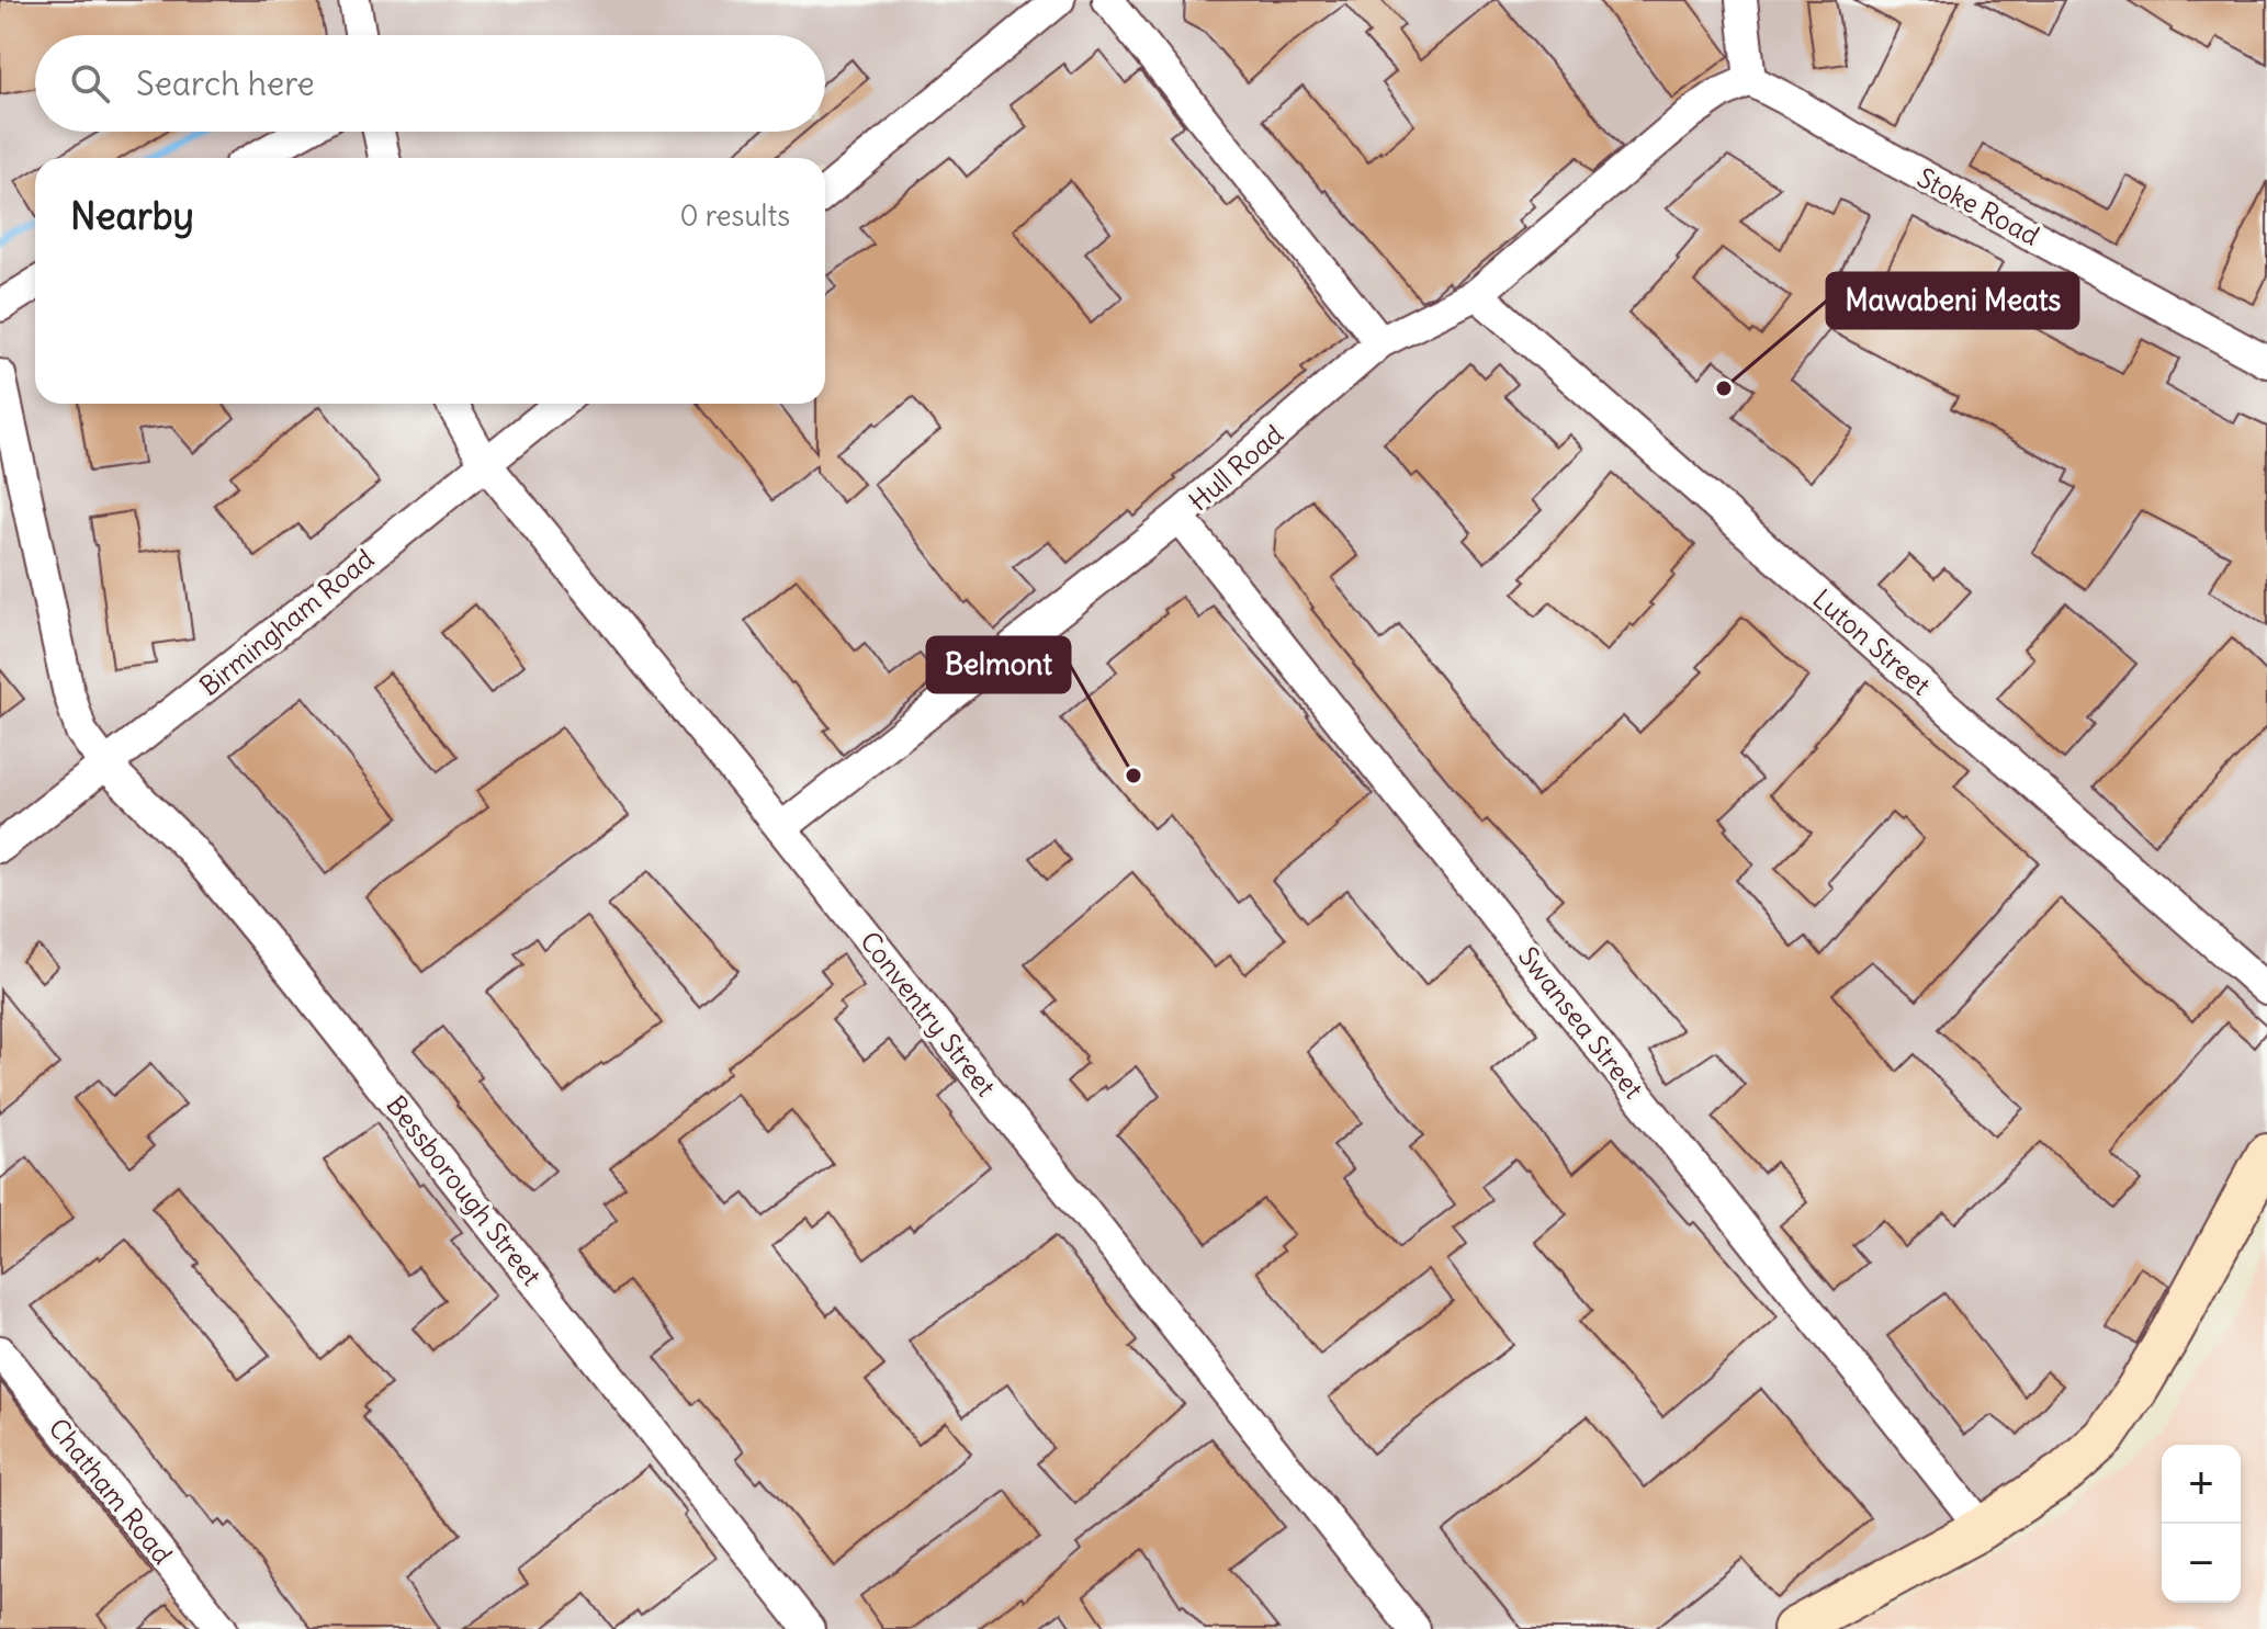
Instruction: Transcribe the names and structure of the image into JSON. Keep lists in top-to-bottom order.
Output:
{
  "streets": {
    "street": [
      "Stoke Road",
      "Hull Road",
      "Birmingham Road",
      "Luton Street",
      "Conventry Street",
      "Swansea Street",
      "Bessborough Street",
      "Chatham Road"
    ]
  },
  "crossings": [
    ["Stoke Road", "Hull Road"],
    ["Hull Road", "Luton Street"],
    ["Hull Road", "Conventry Street"],
    ["Hull Road", "Swansea Street"],
    ["Birmingham Road", "Conventry Street"],
    ["Birmingham Road", "Bessborough Street"]
  ],
  "places": ["Mawabeni Meats", "Belmont"],
  "page": {
    "search": "Search here",
    "heading": ["Nearby", "0 results"],
    "map_buttons": ["+", "−"]
  }
}
